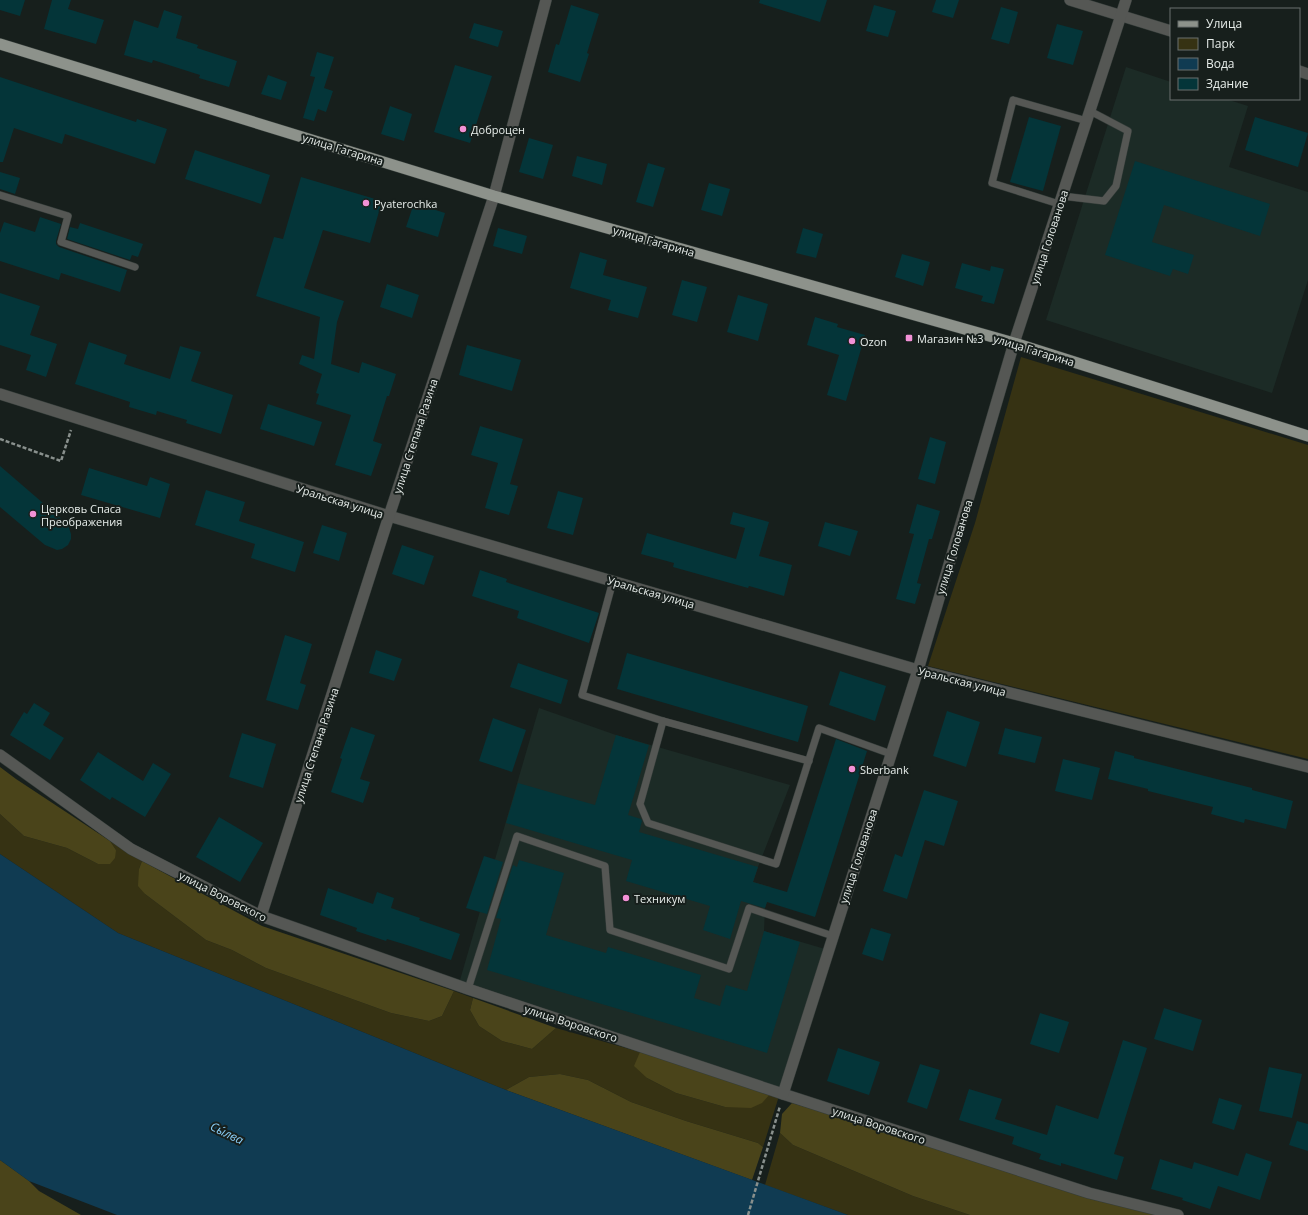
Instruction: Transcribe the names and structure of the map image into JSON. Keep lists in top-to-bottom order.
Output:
{
  "streets": {
    "main road": ["улица Гагарина"],
    "street": [
      "улица Голованова",
      "улица Степана Разина",
      "Уральская улица",
      "улица Воровского"
    ]
  },
  "crossings": [
    ["улица Гагарина", "улица Голованова"],
    ["улица Гагарина", "улица Степана Разина"],
    ["улица Голованова", "Уральская улица"],
    ["улица Голованова", "улица Воровского"],
    ["улица Степана Разина", "Уральская улица"],
    ["улица Степана Разина", "улица Воровского"]
  ],
  "water": ["Сы́лва"],
  "places": {
    "other": [
      "Доброцен",
      "Pyaterochka",
      "Ozon",
      "Церковь Спаса Преображения",
      "Sberbank",
      "Техникум"
    ],
    "transit": ["Магазин №3"]
  },
  "legend": [
    "Улица",
    "Парк",
    "Вода",
    "Здание"
  ]
}
